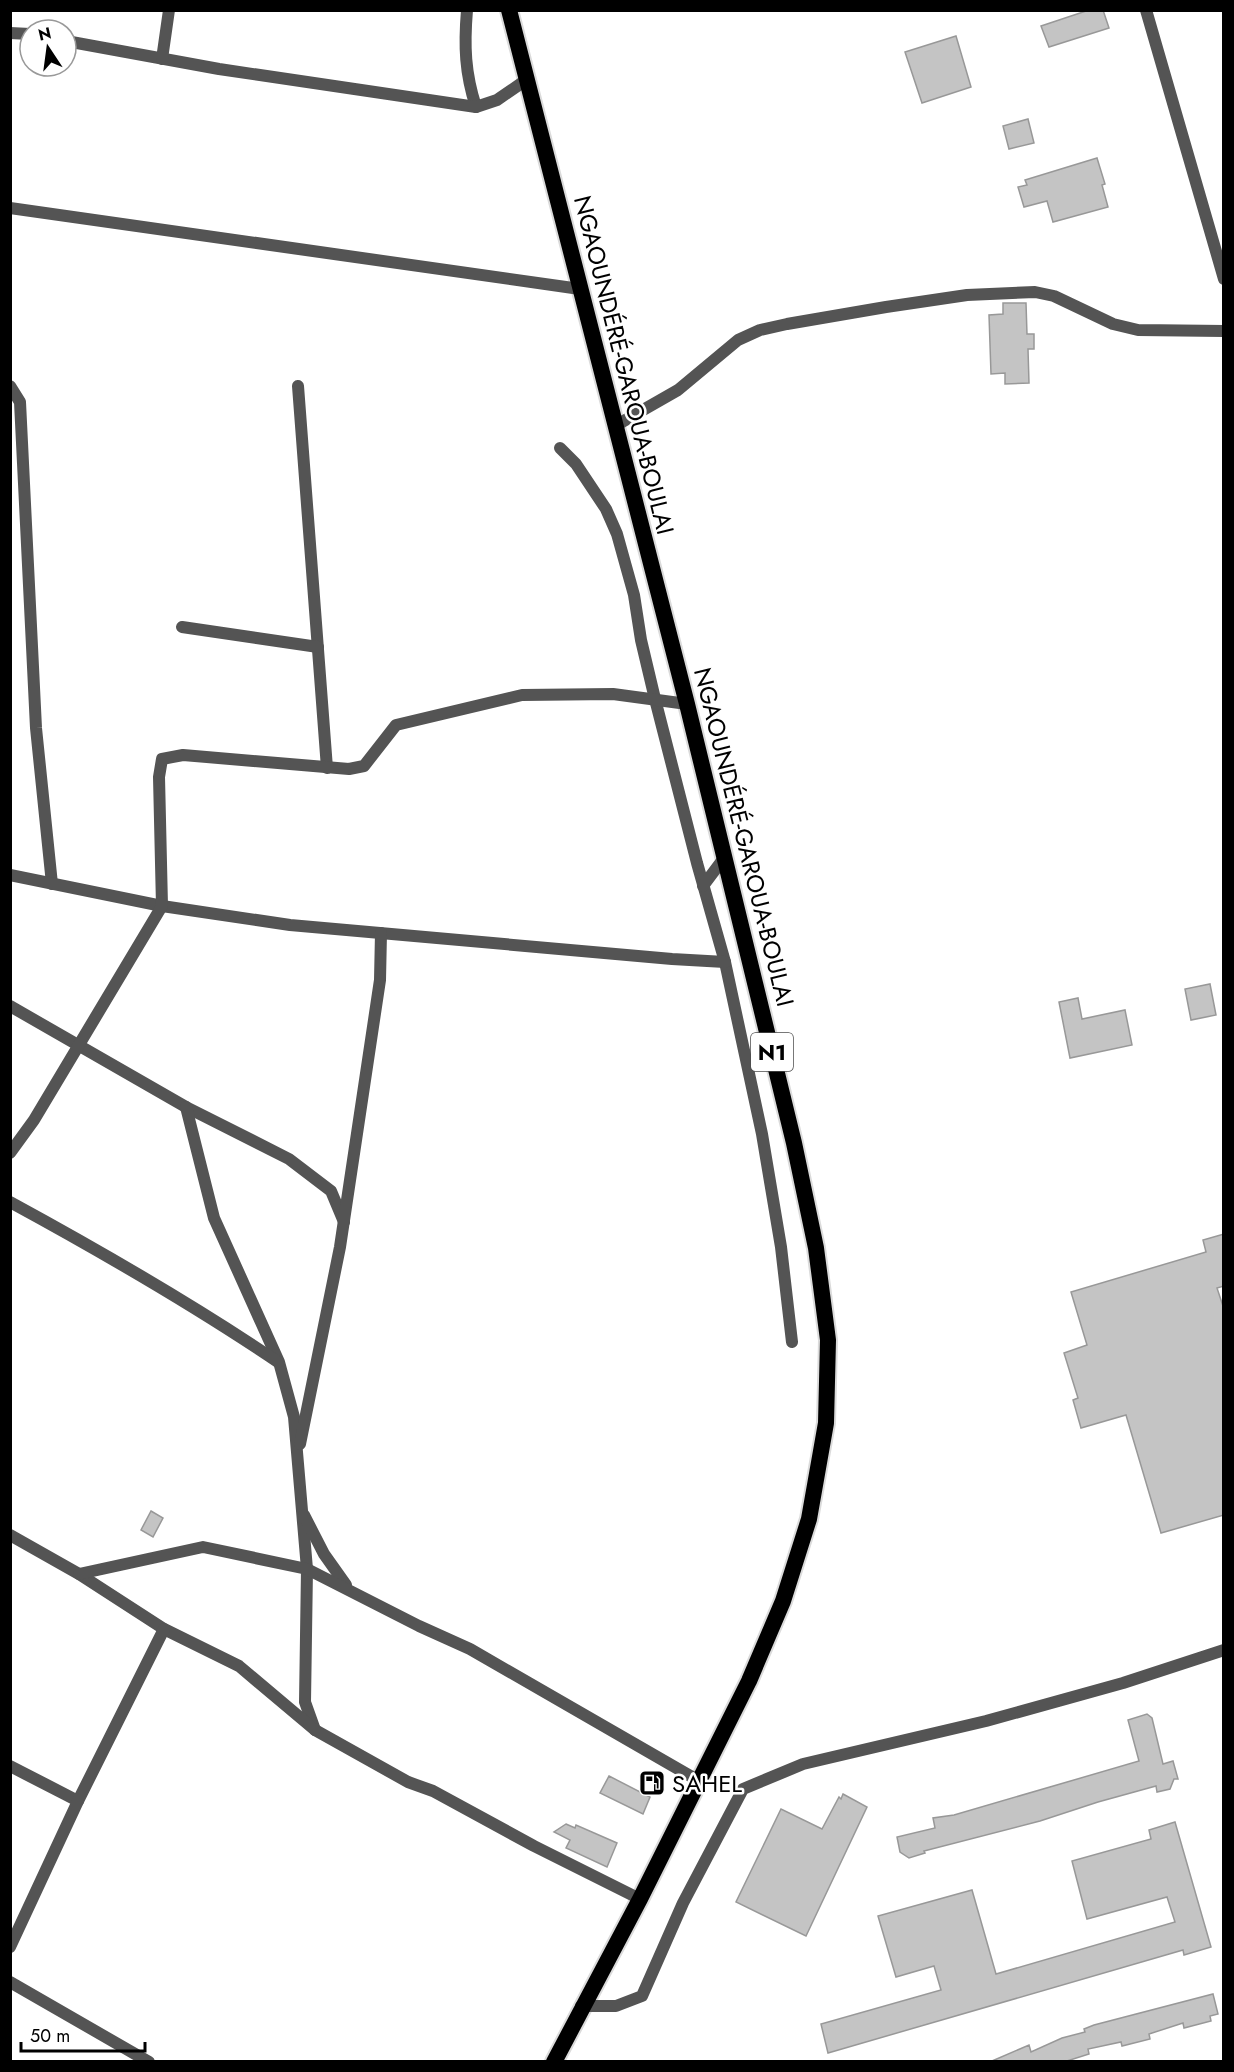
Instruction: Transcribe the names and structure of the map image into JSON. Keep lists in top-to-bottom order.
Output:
{
  "streets": {
    "highway": ["NGAOUNDÉRÉ-GAROUA-BOULAI", "N1"]
  },
  "places": {
    "fuel station": ["SAHEL"]
  },
  "scale_bar": "50 m",
  "north": "top"
}
